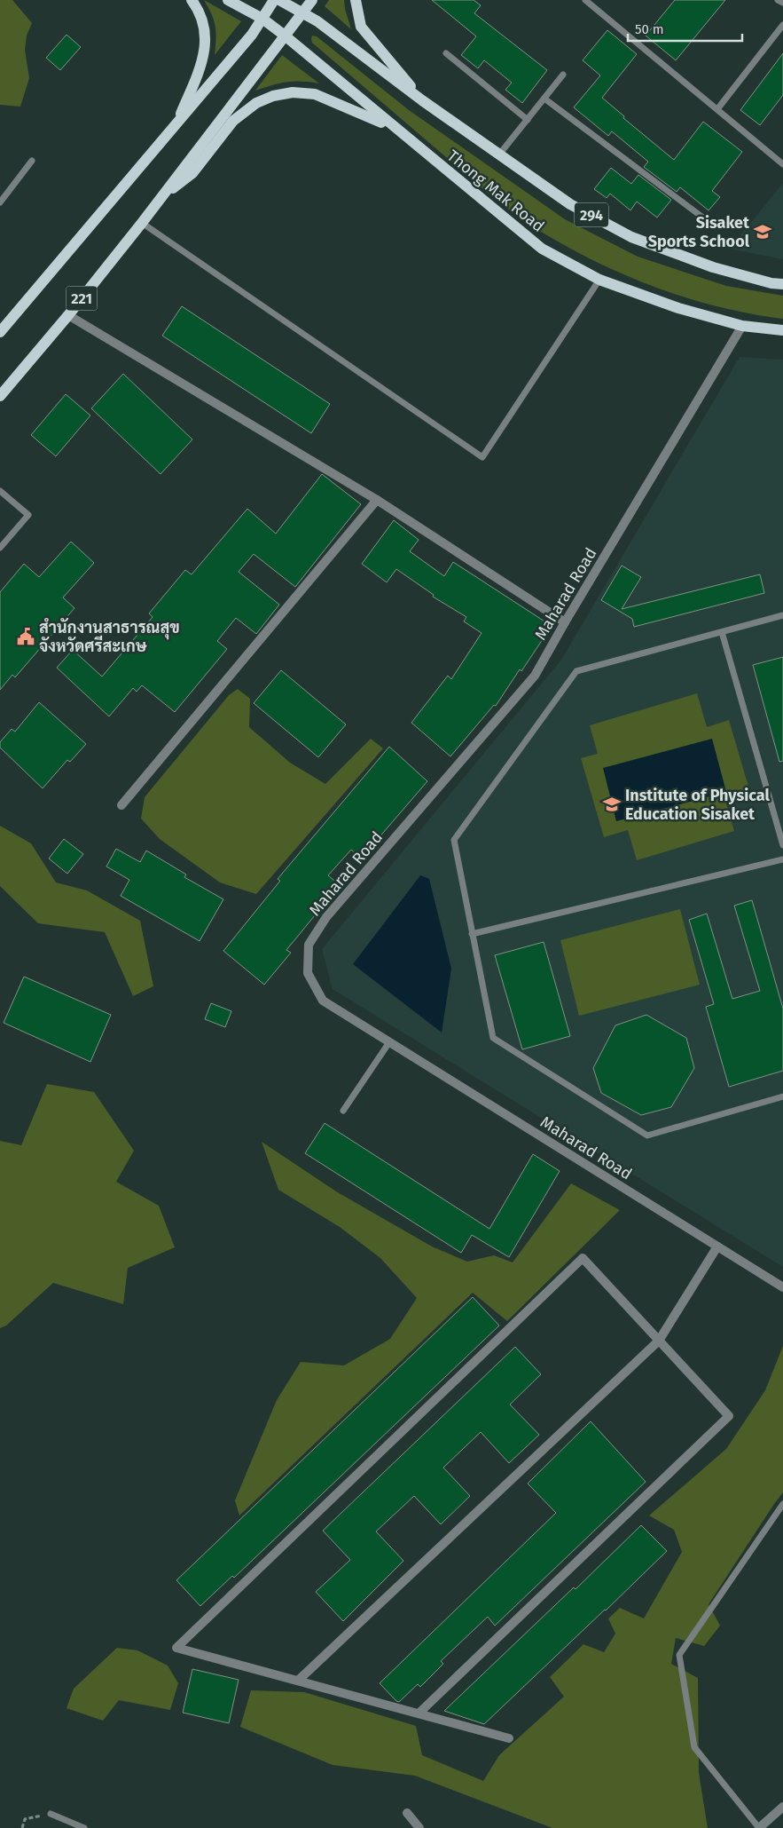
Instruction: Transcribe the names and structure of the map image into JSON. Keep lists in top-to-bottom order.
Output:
{
  "streets": {
    "main road": ["Thong Mak Road", "294", "221"],
    "street": ["Maharad Road"]
  },
  "crossings": [
    ["Thong Mak Road", "221"],
    ["Thong Mak Road", "Maharad Road"]
  ],
  "places": {
    "school or university": ["Sisaket Sports School", "Institute of Physical Education Sisaket"],
    "public building": ["สำนักงานสาธารณสุข จังหวัดศรีสะเกษ"]
  },
  "scale_bar": "50 m"
}
